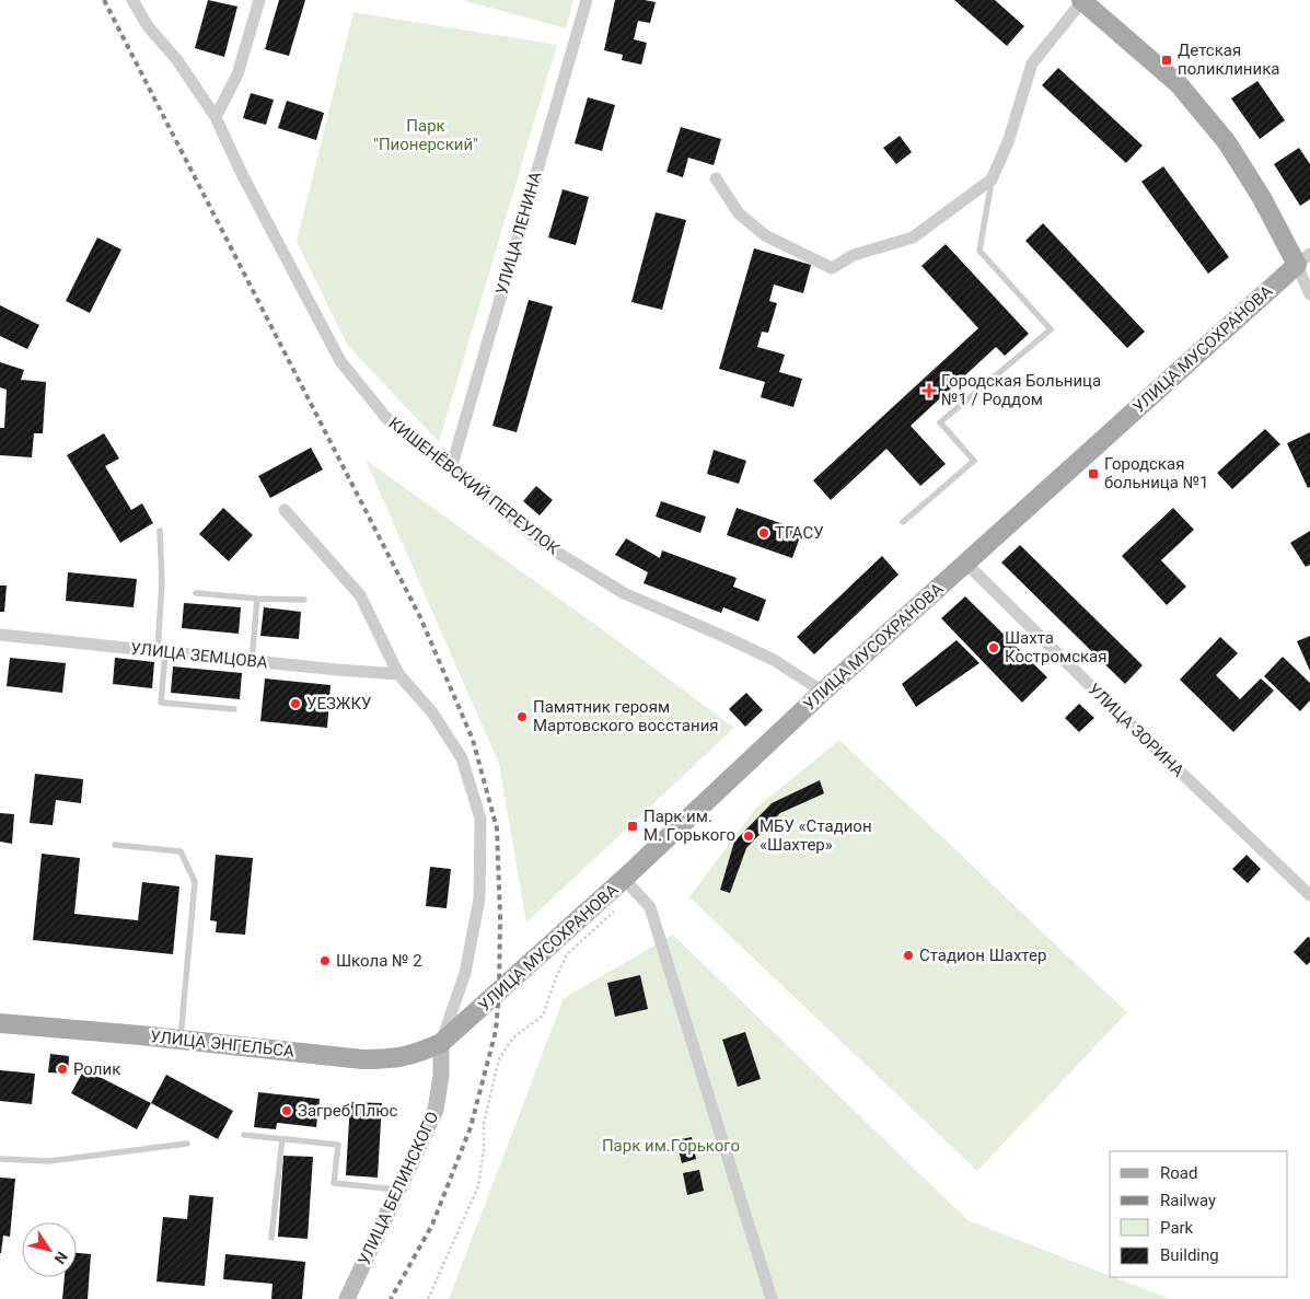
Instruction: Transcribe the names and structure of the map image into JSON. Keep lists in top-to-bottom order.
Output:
{
  "streets": {
    "main road": ["УЛИЦА МУСОХРАНОВА", "УЛИЦА ЭНГЕЛЬСА"],
    "street": [
      "УЛИЦА ЛЕНИНА",
      "КИШЕНЁВСКИЙ ПЕРЕУЛОК",
      "УЛИЦА ЗЕМЦОВА",
      "УЛИЦА ЗОРИНА",
      "УЛИЦА БЕЛИНСКОГО"
    ]
  },
  "crossings": [
    ["УЛИЦА ЛЕНИНА", "КИШЕНЁВСКИЙ ПЕРЕУЛОК"],
    ["УЛИЦА МУСОХРАНОВА", "КИШЕНЁВСКИЙ ПЕРЕУЛОК"],
    ["УЛИЦА МУСОХРАНОВА", "УЛИЦА ЗОРИНА"],
    ["УЛИЦА МУСОХРАНОВА", "УЛИЦА ЭНГЕЛЬСА"],
    ["УЛИЦА МУСОХРАНОВА", "УЛИЦА БЕЛИНСКОГО"],
    ["УЛИЦА ЭНГЕЛЬСА", "УЛИЦА БЕЛИНСКОГО"]
  ],
  "parks": ["Парк \"Пионерский\"", "Парк им.Горького"],
  "places": {
    "transit": ["Детская поликлиника", "Городская больница №1", "Парк им. М. Горького"],
    "health": ["Городская Больница №1 / Роддом"],
    "other": [
      "ТГАСУ",
      "Шахта Костромская",
      "УЕЗЖКУ",
      "Памятник героям Мартовского восстания",
      "МБУ «Стадион «Шахтер»",
      "Стадион Шахтер",
      "Школа № 2",
      "Ролик",
      "Загреб Плюс"
    ]
  },
  "legend": [
    "Road",
    "Railway",
    "Park",
    "Building"
  ],
  "north": "bottom right"
}
